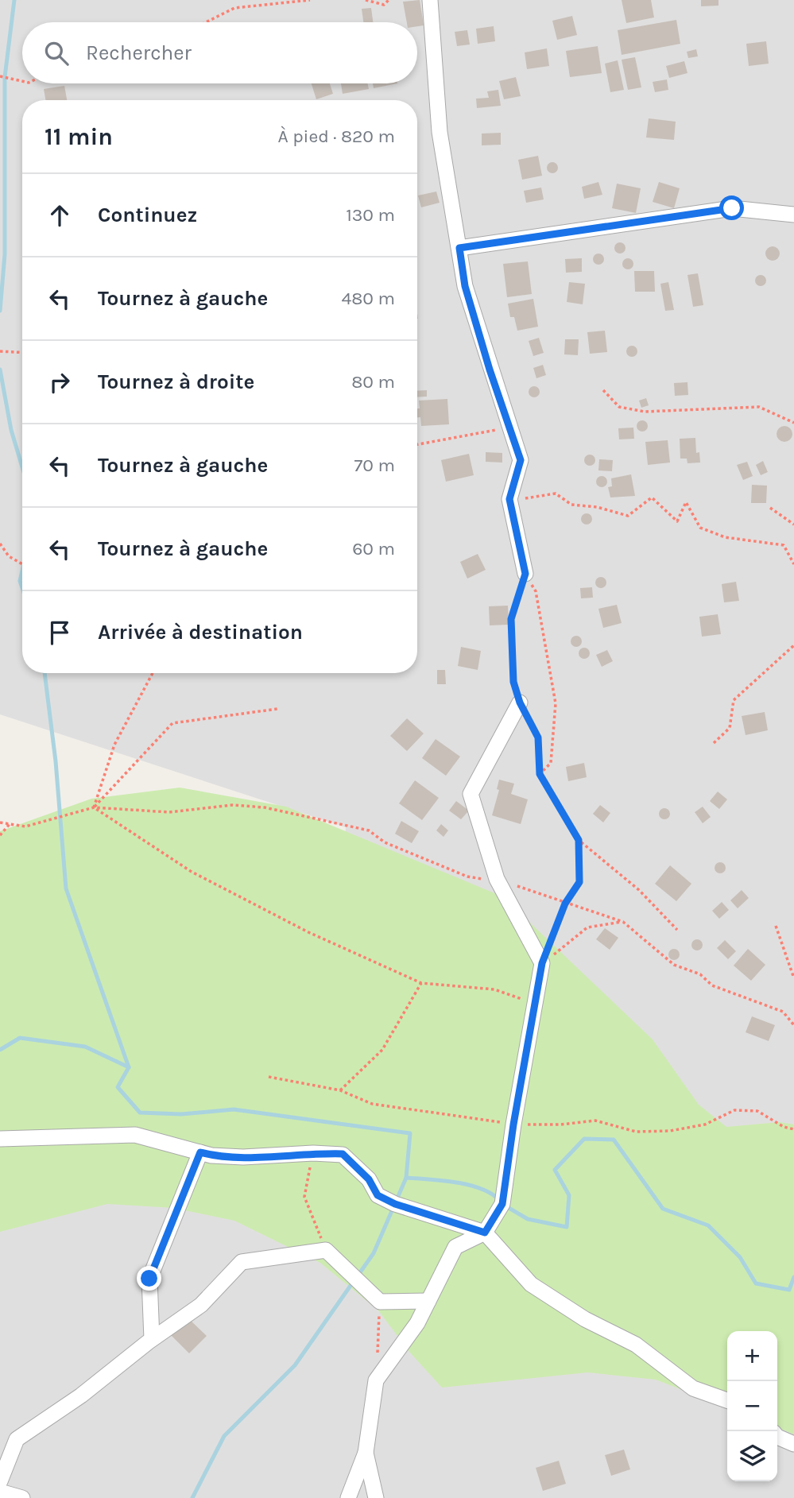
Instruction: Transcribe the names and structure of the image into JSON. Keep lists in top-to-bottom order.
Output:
{
  "page": {
    "search": "Rechercher",
    "heading": ["11 min", "À pied · 820 m"],
    "list": [
      ["Continuez", "130 m"],
      ["Tournez à gauche", "480 m"],
      ["Tournez à droite", "80 m"],
      ["Tournez à gauche", "70 m"],
      ["Tournez à gauche", "60 m"],
      "Arrivée à destination"
    ],
    "map_buttons": ["+", "−"]
  }
}
